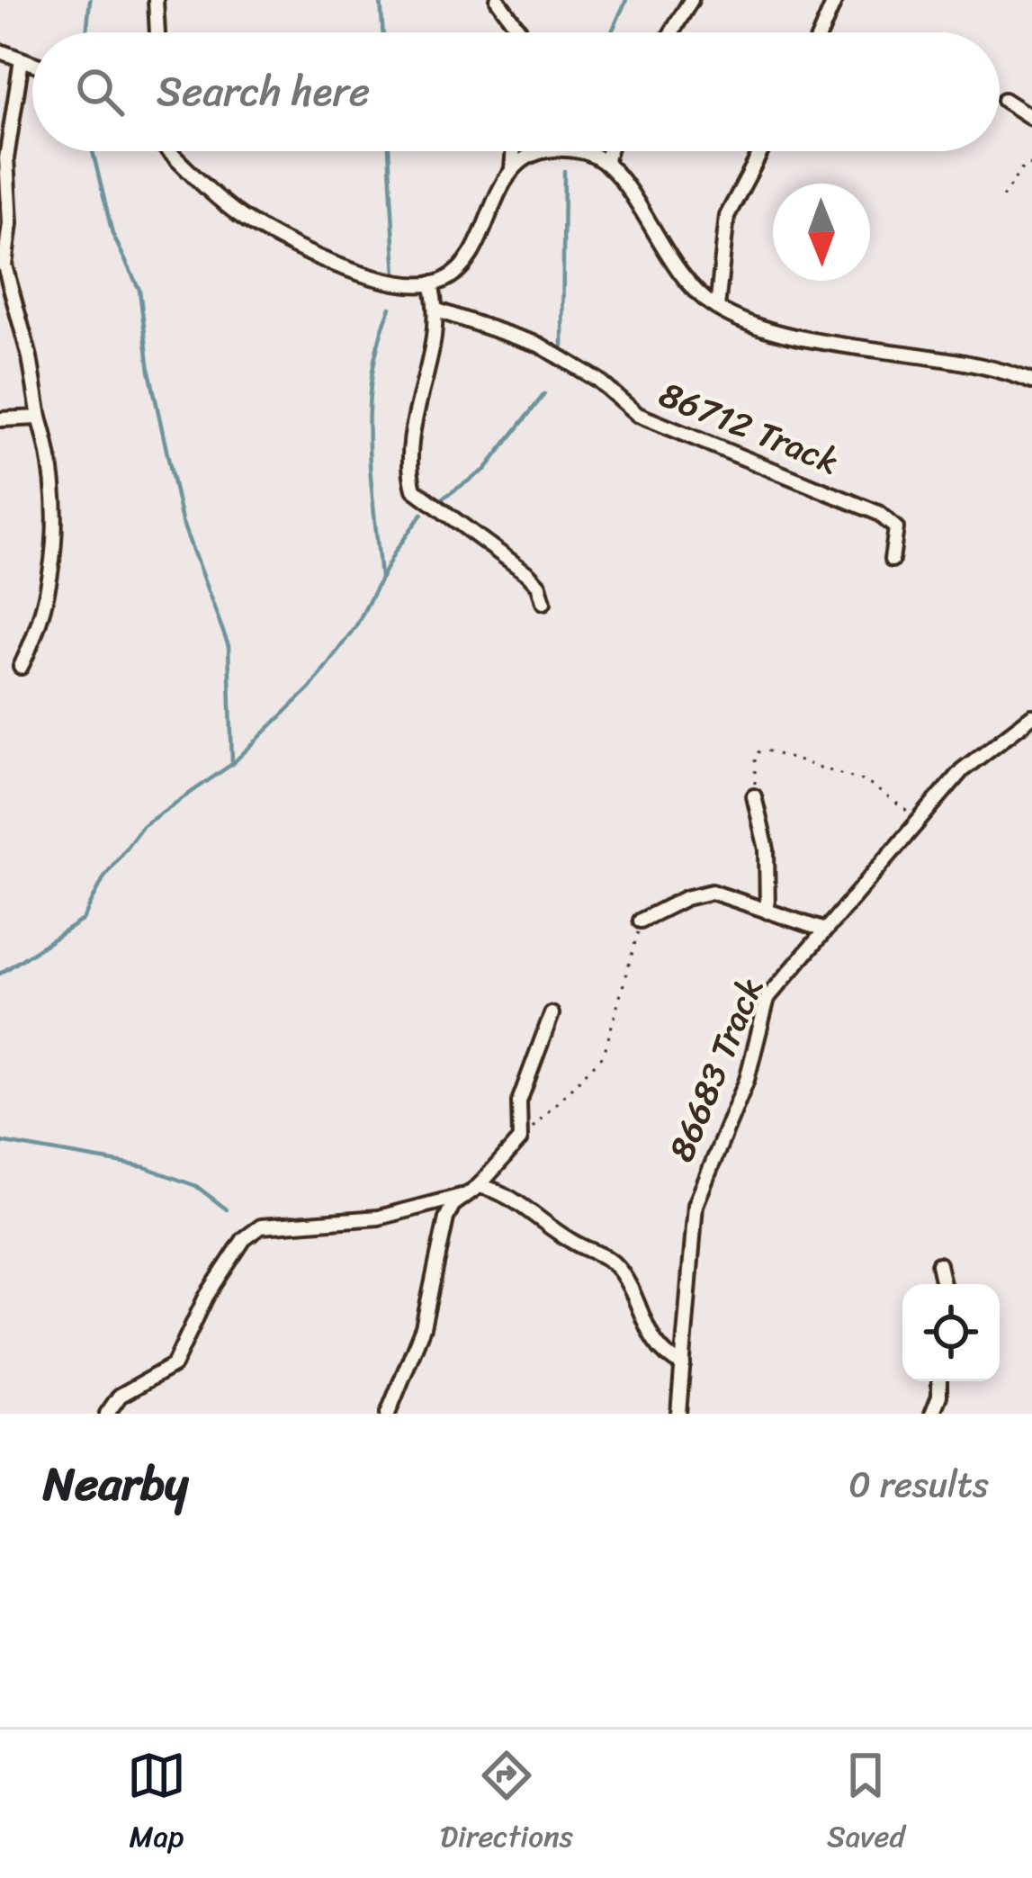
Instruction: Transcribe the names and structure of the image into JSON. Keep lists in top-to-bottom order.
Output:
{
  "streets": {
    "street": ["86712 Track", "86683 Track"]
  },
  "north": "bottom",
  "page": {
    "search": "Search here",
    "heading": ["Nearby", "0 results"],
    "nav": ["Map", "Directions", "Saved"]
  }
}
